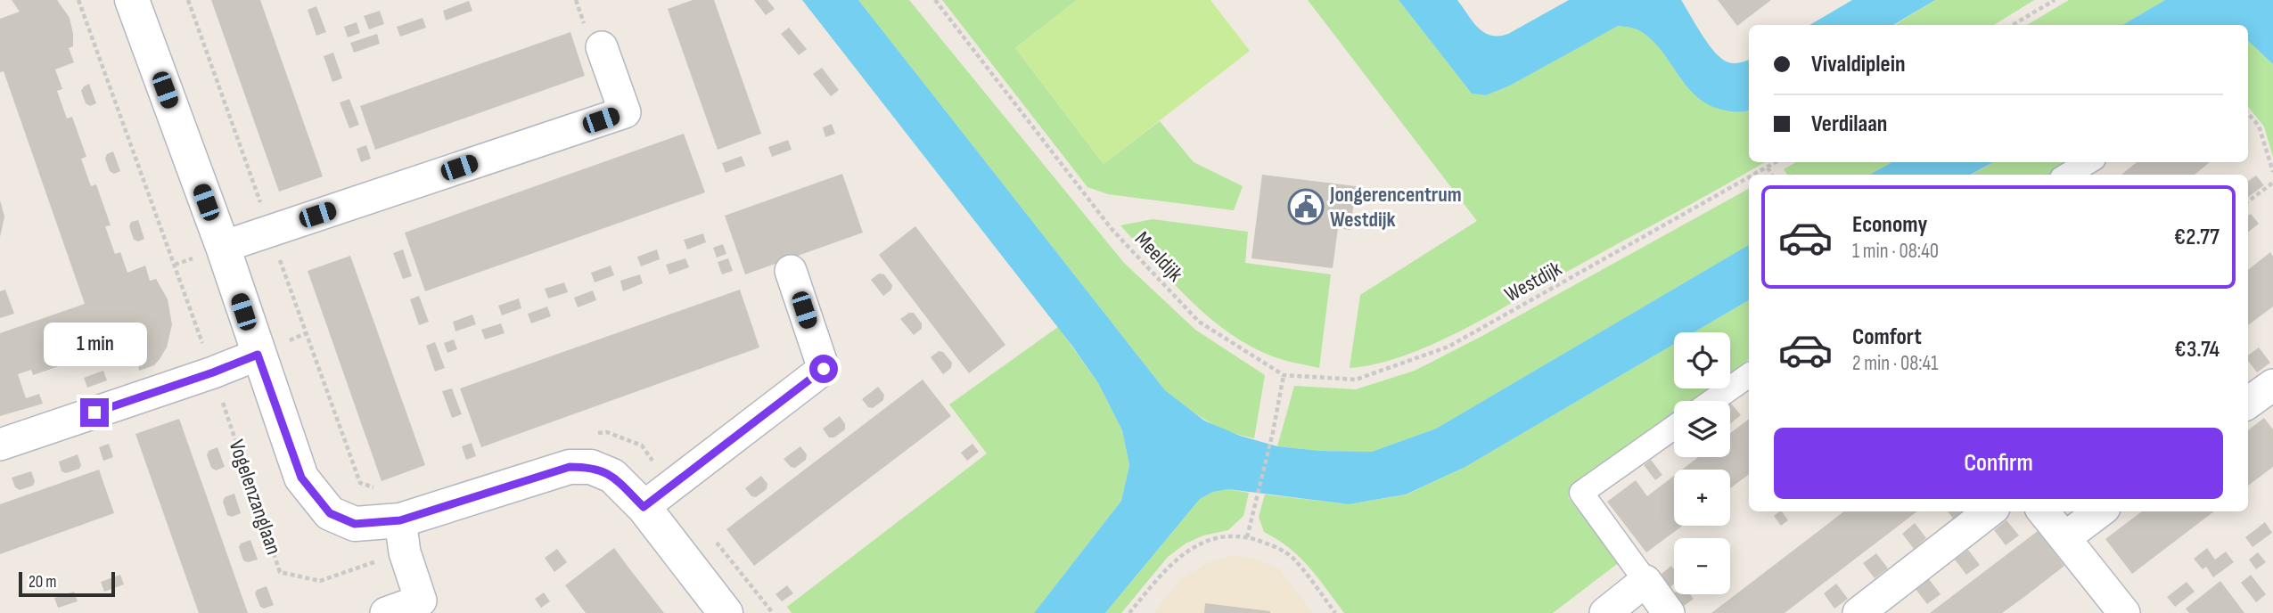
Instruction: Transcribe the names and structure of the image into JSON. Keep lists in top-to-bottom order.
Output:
{
  "streets": {
    "path": ["Meeldijk", "Westdijk", "Vogelenzanglaan"]
  },
  "crossings": [
    ["Meeldijk", "Westdijk"]
  ],
  "places": {
    "public building": ["Jongerencentrum Westdijk"]
  },
  "scale_bar": "20 m",
  "page": {
    "banner": ["Vivaldiplein", "Verdilaan"],
    "list": [
      {
        "name": "Economy",
        "note": "1 min · 08:40",
        "value": "€2.77"
      },
      {
        "name": "Comfort",
        "note": "2 min · 08:41",
        "value": "€3.74"
      }
    ],
    "bubble": "1 min",
    "map_buttons": ["+", "−"],
    "buttons": "Confirm",
    "scale": "20 m"
  }
}
